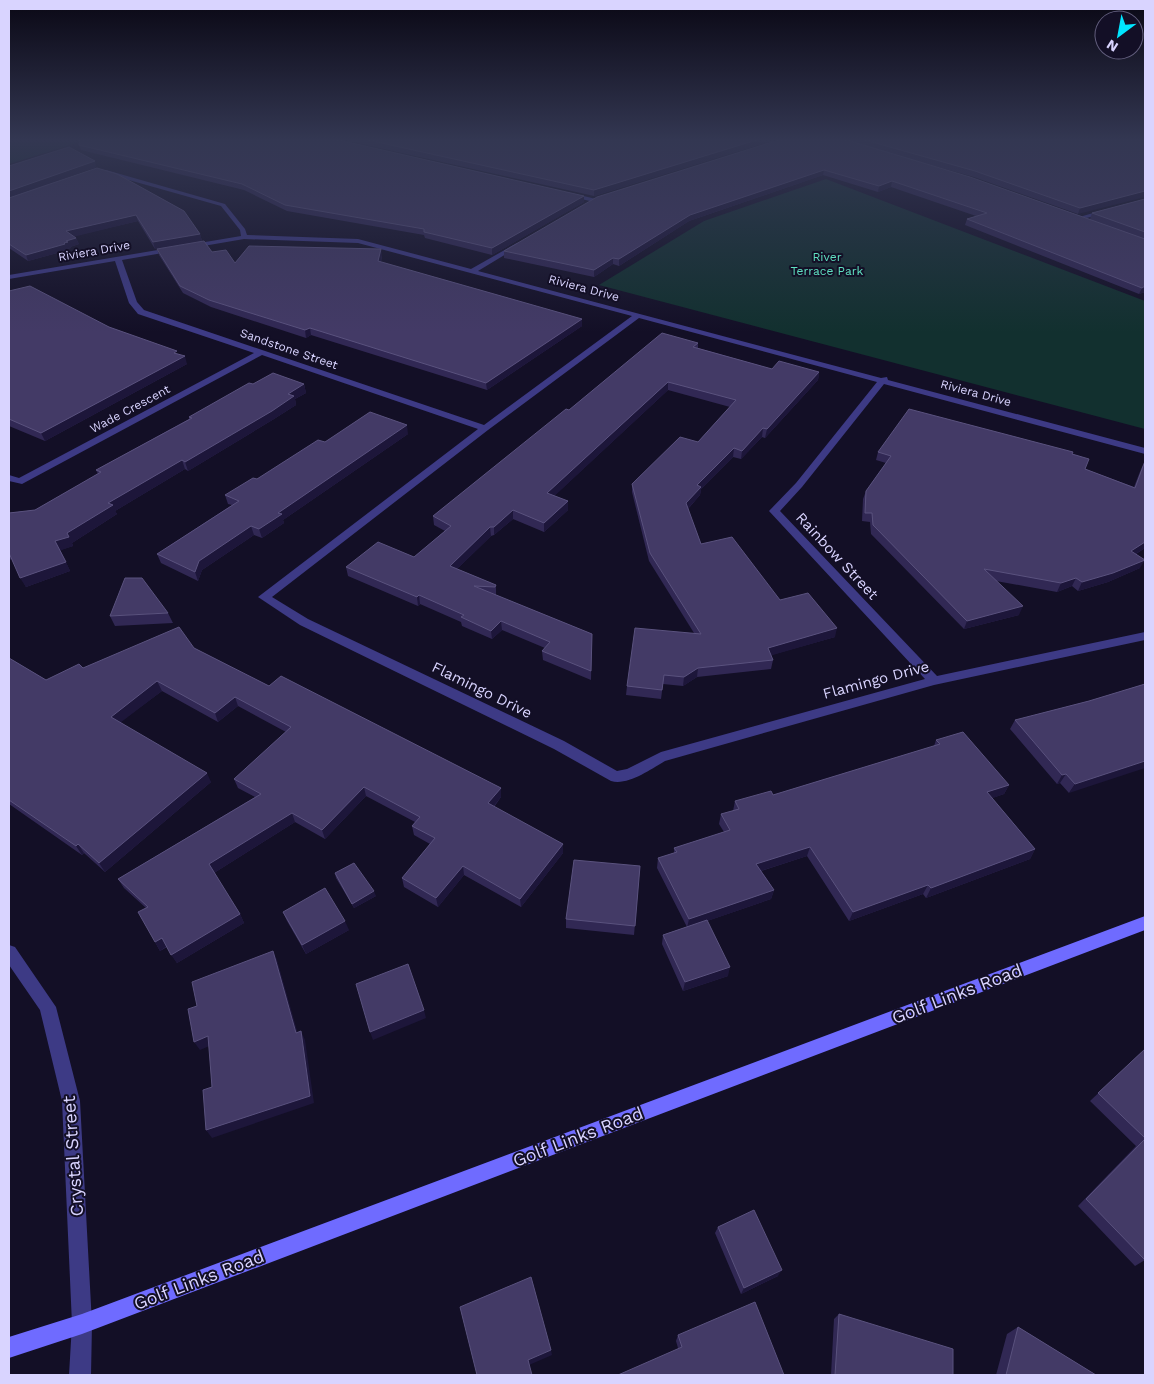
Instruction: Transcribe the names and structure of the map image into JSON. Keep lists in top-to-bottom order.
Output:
{
  "streets": {
    "main road": ["Golf Links Road"],
    "street": [
      "Riviera Drive",
      "Sandstone Street",
      "Wade Crescent",
      "Rainbow Street",
      "Flamingo Drive",
      "Crystal Street"
    ]
  },
  "crossings": [
    ["Riviera Drive", "Sandstone Street"],
    ["Riviera Drive", "Rainbow Street"],
    ["Riviera Drive", "Flamingo Drive"],
    ["Sandstone Street", "Wade Crescent"],
    ["Sandstone Street", "Flamingo Drive"],
    ["Rainbow Street", "Flamingo Drive"],
    ["Golf Links Road", "Crystal Street"]
  ],
  "parks": ["River Terrace Park"],
  "north": "bottom left"
}
